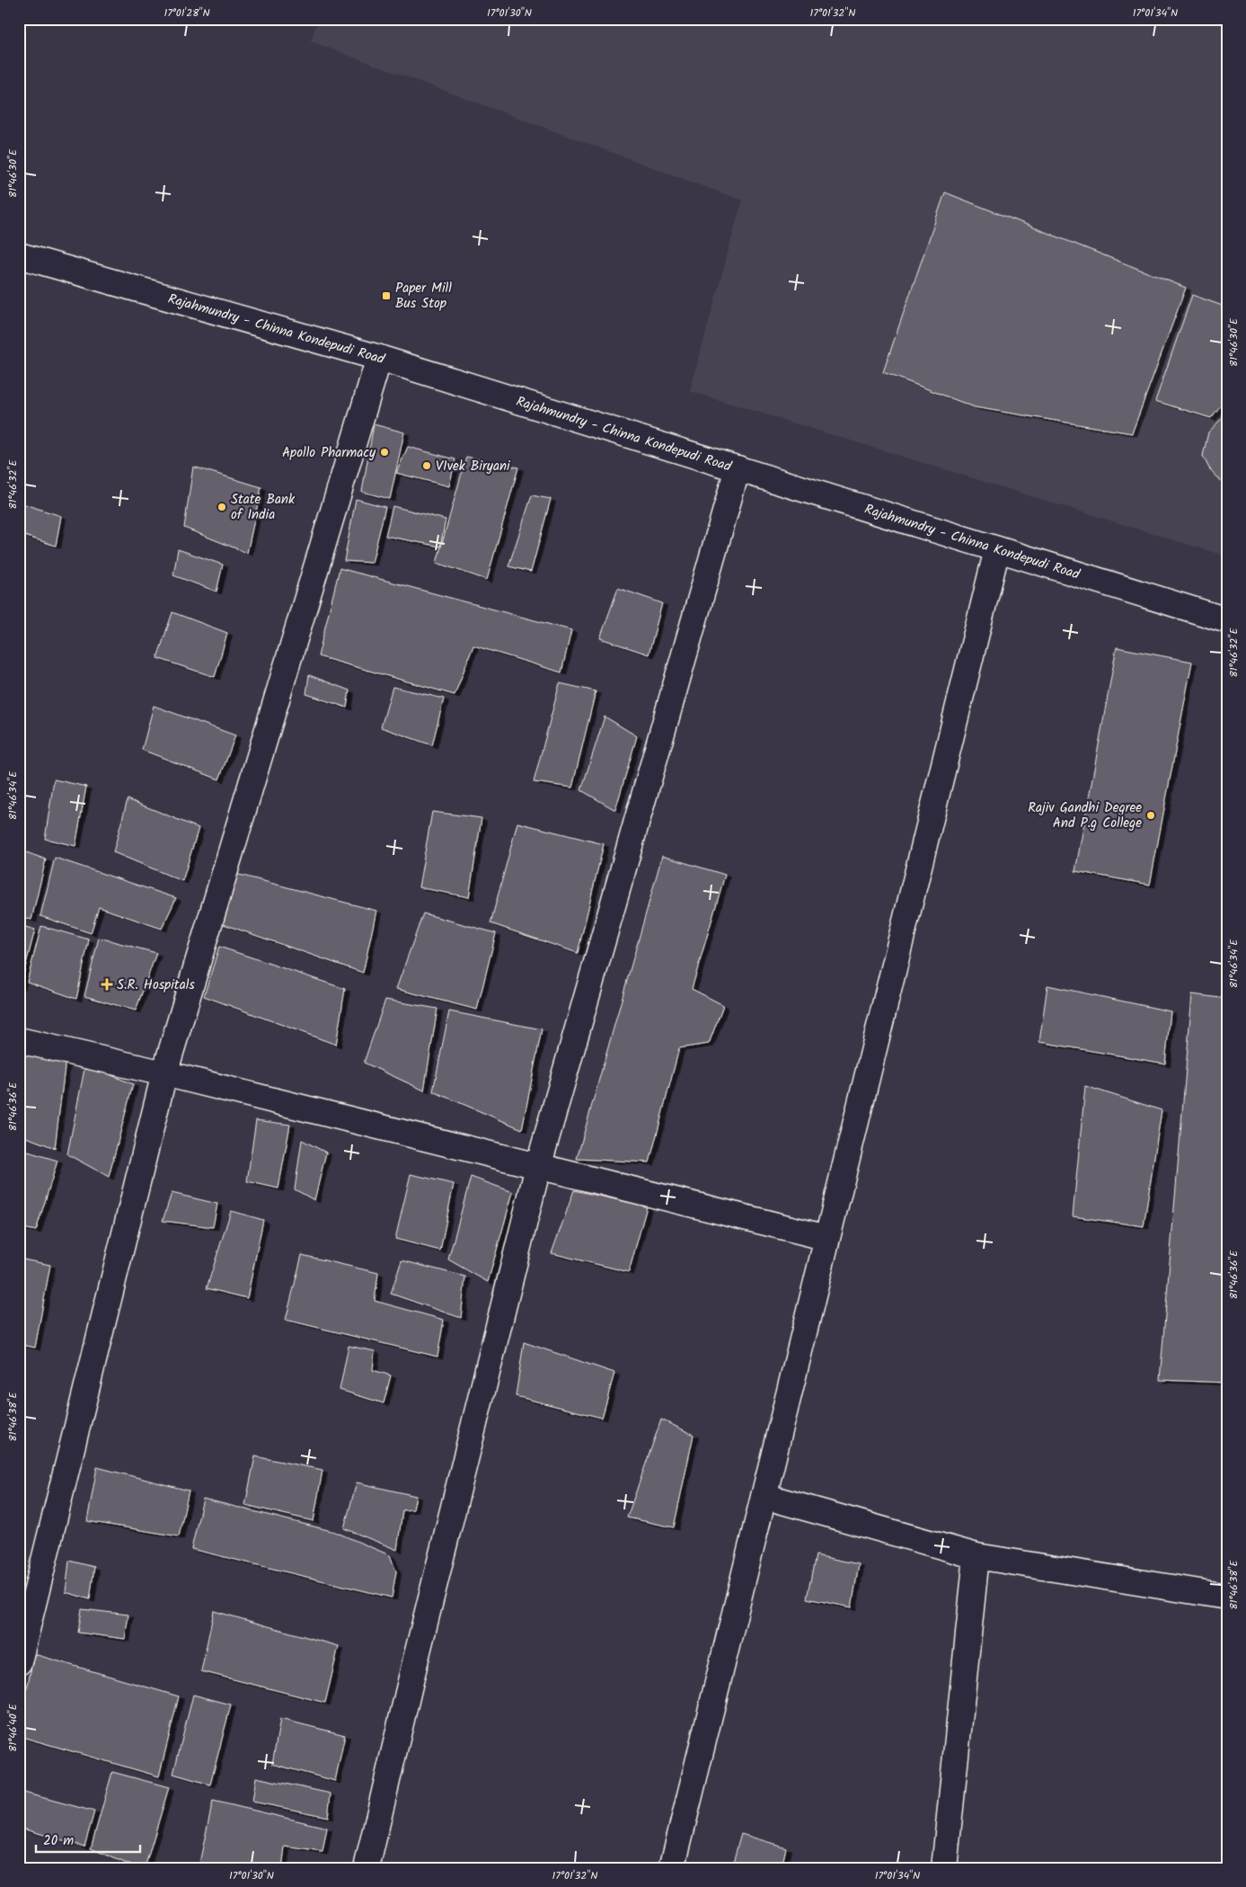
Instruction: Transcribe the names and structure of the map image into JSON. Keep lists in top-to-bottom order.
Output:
{
  "streets": {
    "street": ["Rajahmundry - Chinna Kondepudi Road"]
  },
  "places": {
    "transit": ["Paper Mill Bus Stop"],
    "other": [
      "Apollo Pharmacy",
      "VIvek Biryani",
      "State Bank of India",
      "Rajiv Gandhi Degree And P.g College"
    ],
    "health": ["S.R. Hospitals"]
  },
  "scale_bar": "20 m",
  "coordinates": [
    "17°01'28\"N",
    "17°01'30\"N",
    "17°01'32\"N",
    "17°01'34\"N",
    "81°46'30\"E",
    "81°46'32\"E",
    "81°46'34\"E",
    "81°46'36\"E",
    "81°46'38\"E",
    "81°46'40\"E"
  ]
}
